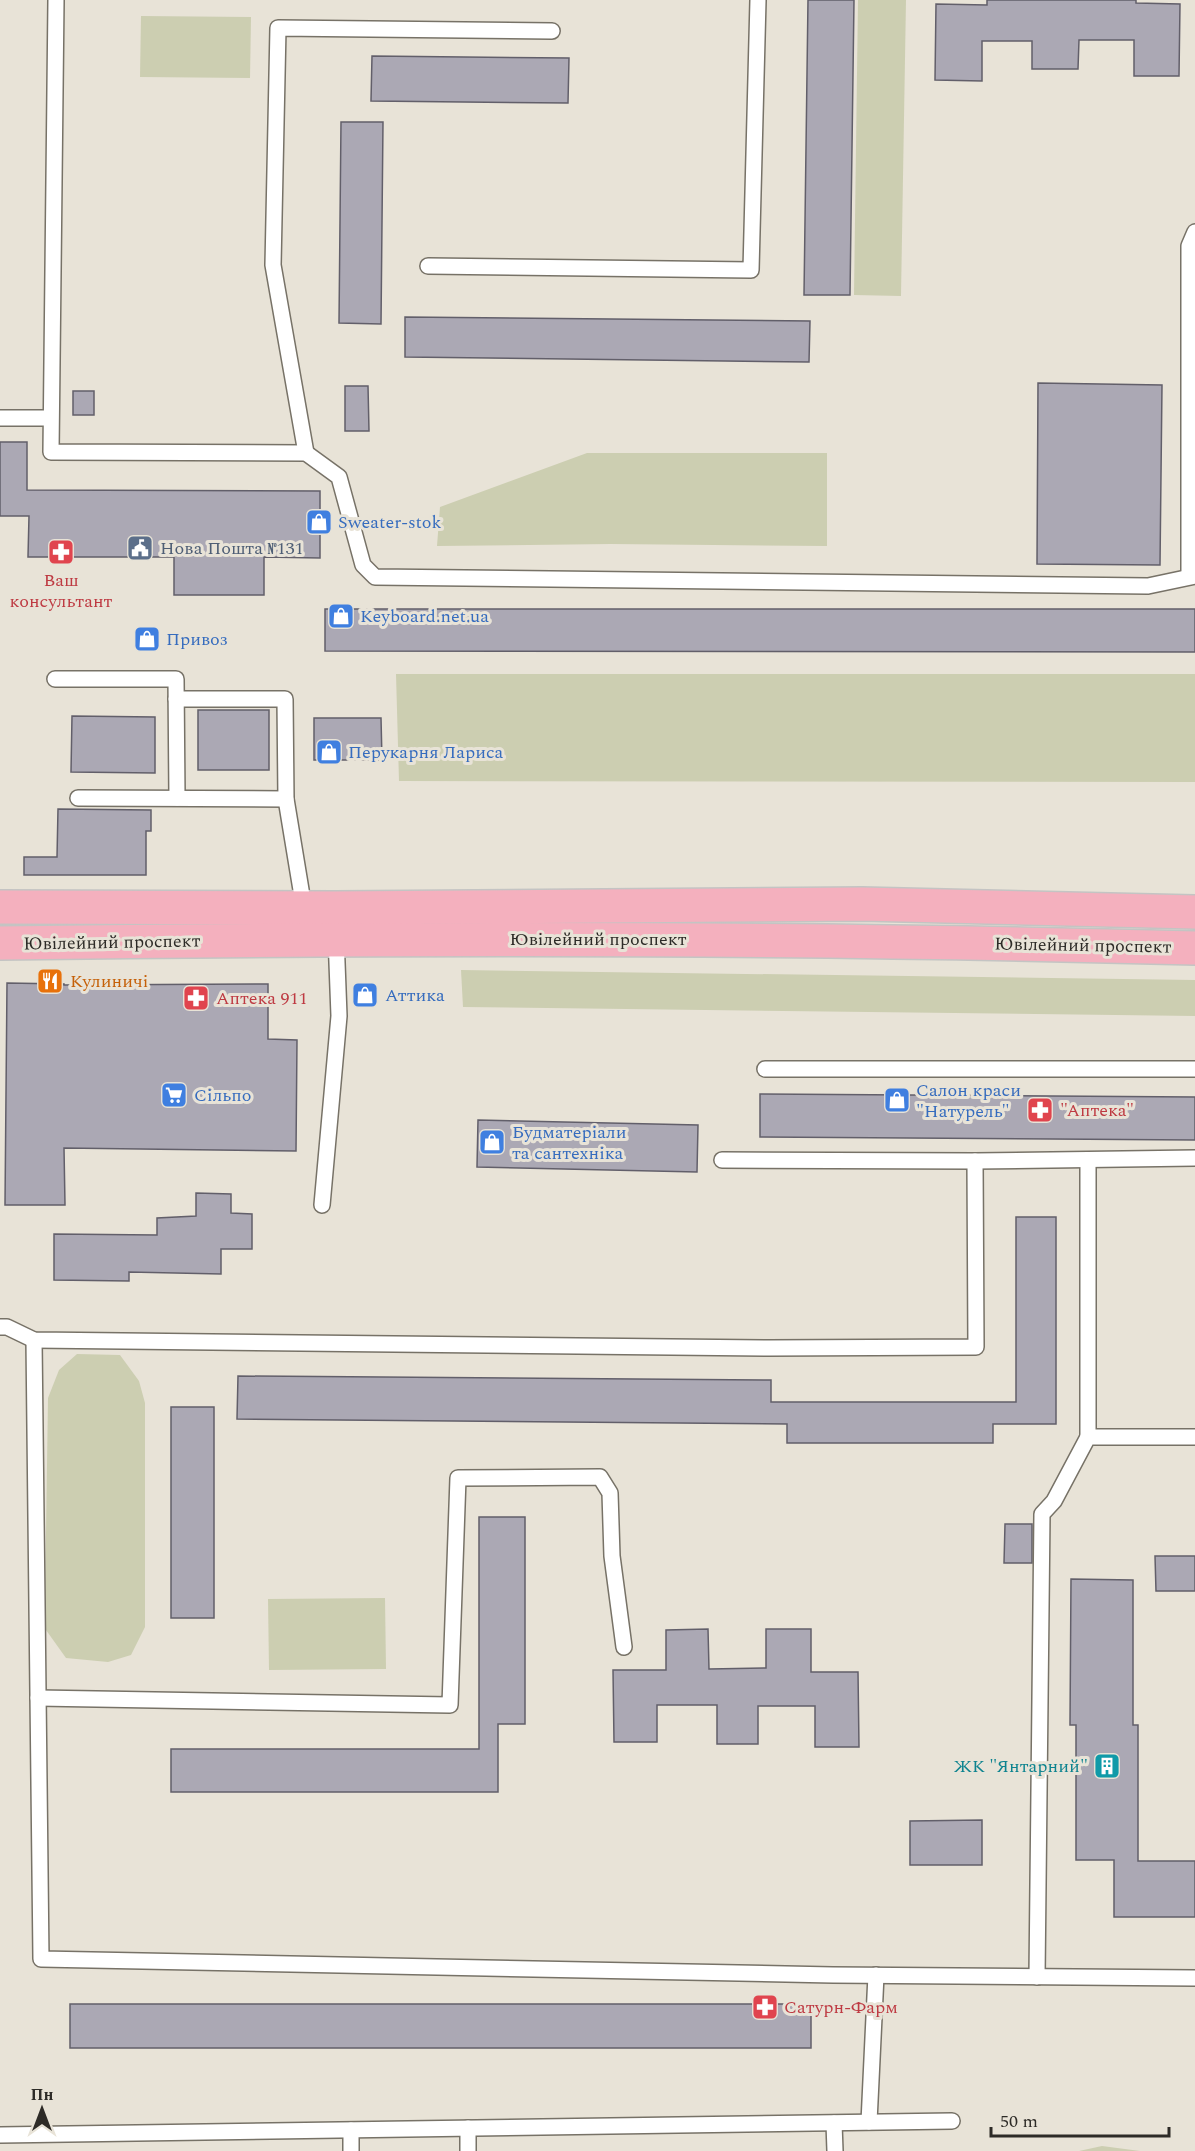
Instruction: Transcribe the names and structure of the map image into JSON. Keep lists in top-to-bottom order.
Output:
{
  "streets": {
    "main road": ["Ювілейний проспект"]
  },
  "places": {
    "shop": [
      "Sweater-stok",
      "Keyboard.net.ua",
      "Привоз",
      "Перукарня Лариса",
      "Аттика",
      "Салон краси \"Натурель\"",
      "Будматеріали та сантехніка"
    ],
    "public building": ["Нова Пошта №131"],
    "pharmacy": [
      "Ваш консультант",
      "Аптека 911",
      "\"Аптека\"",
      "Сатурн-Фарм"
    ],
    "restaurant": ["Кулиничі"],
    "supermarket": ["Сільпо"],
    "building": ["ЖК \"Янтарний\""]
  },
  "scale_bar": "50 m",
  "north": "top"
}
